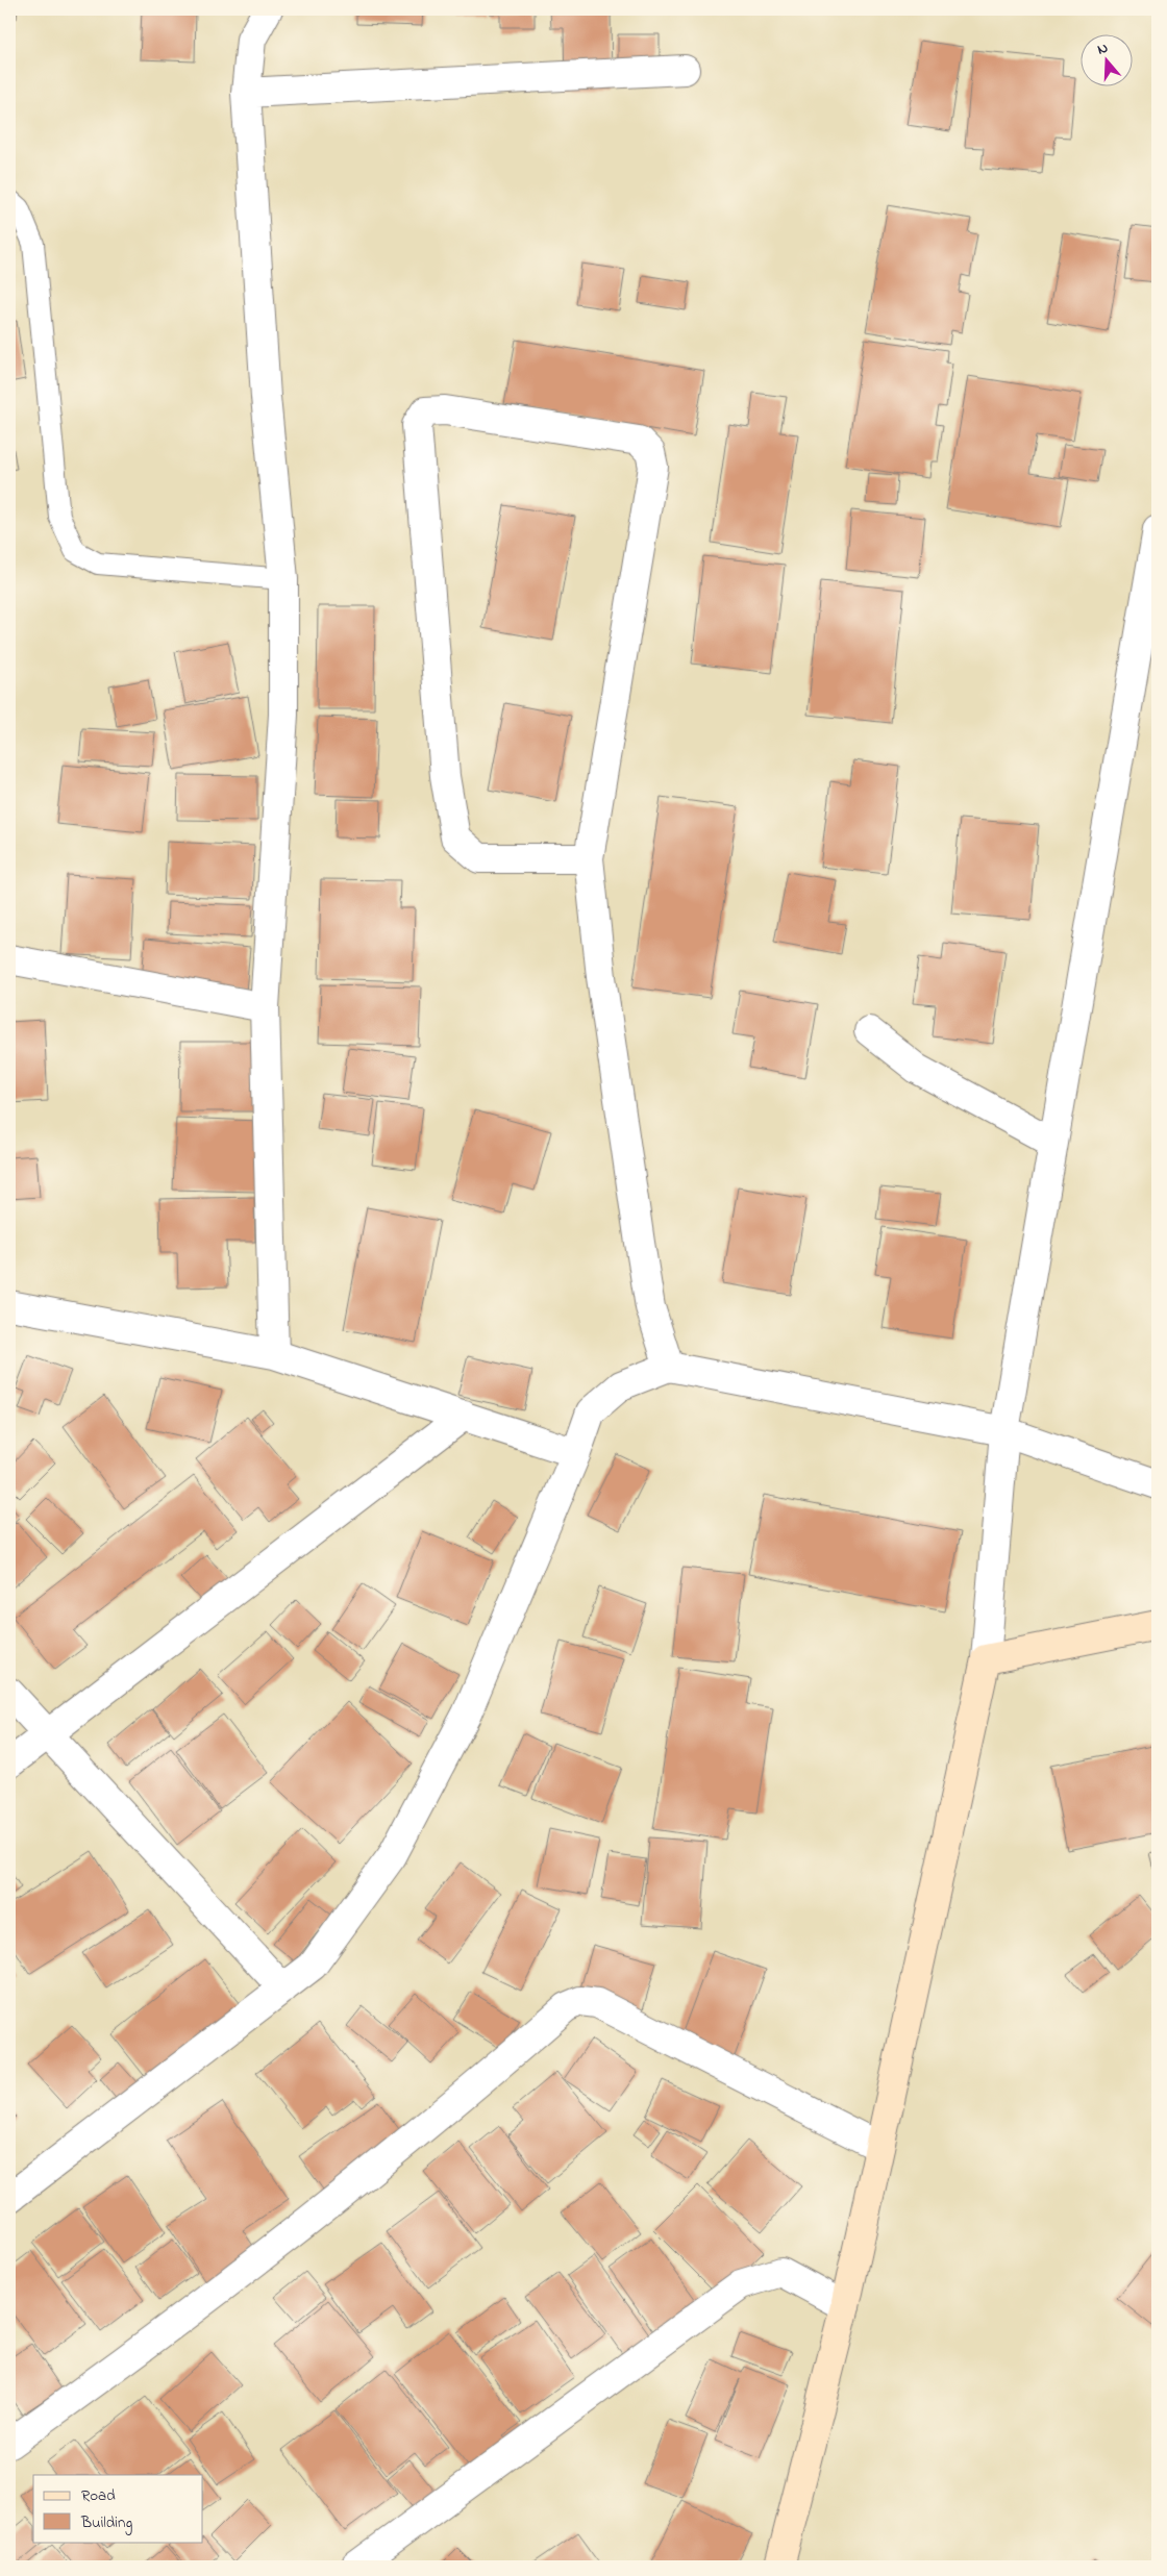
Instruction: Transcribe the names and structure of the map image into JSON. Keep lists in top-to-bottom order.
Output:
{
  "legend": ["Road", "Building"],
  "north": "top"
}
